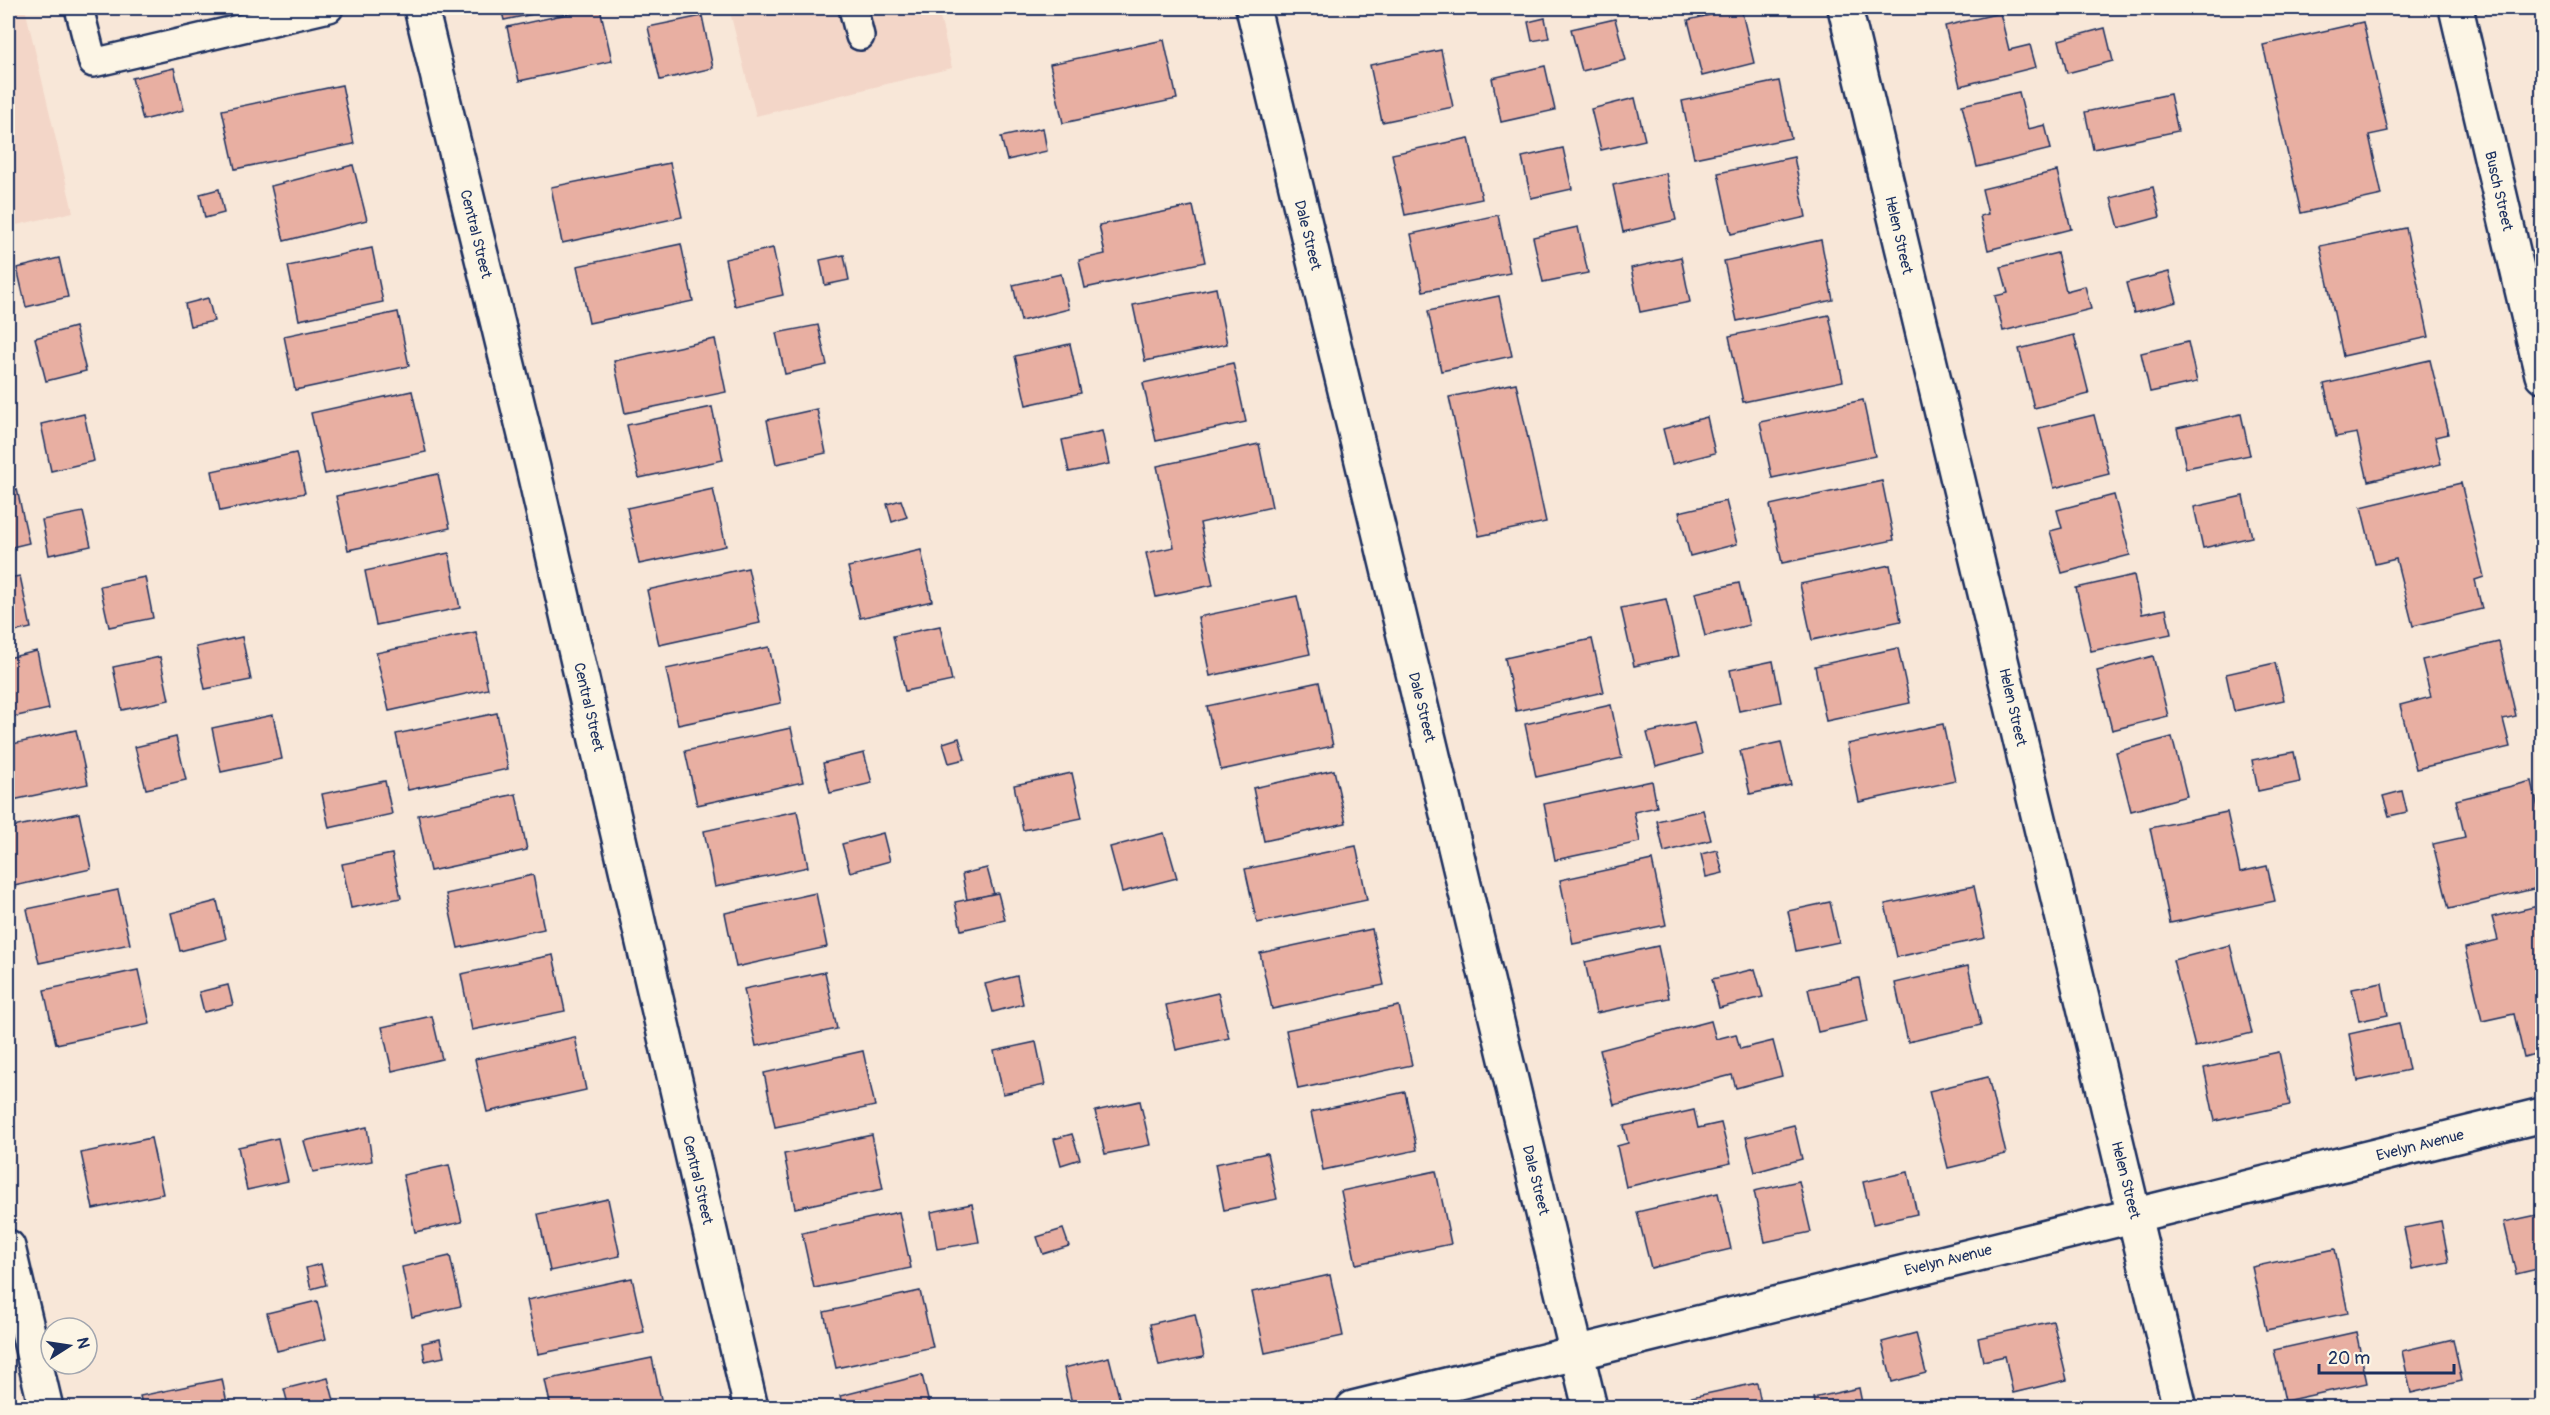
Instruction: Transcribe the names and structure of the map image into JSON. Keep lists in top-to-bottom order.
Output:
{
  "streets": {
    "street": [
      "Busch Street",
      "Central Street",
      "Dale Street",
      "Helen Street",
      "Evelyn Avenue"
    ]
  },
  "crossings": [
    ["Dale Street", "Evelyn Avenue"],
    ["Helen Street", "Evelyn Avenue"]
  ],
  "scale_bar": "20 m",
  "north": "right"
}
